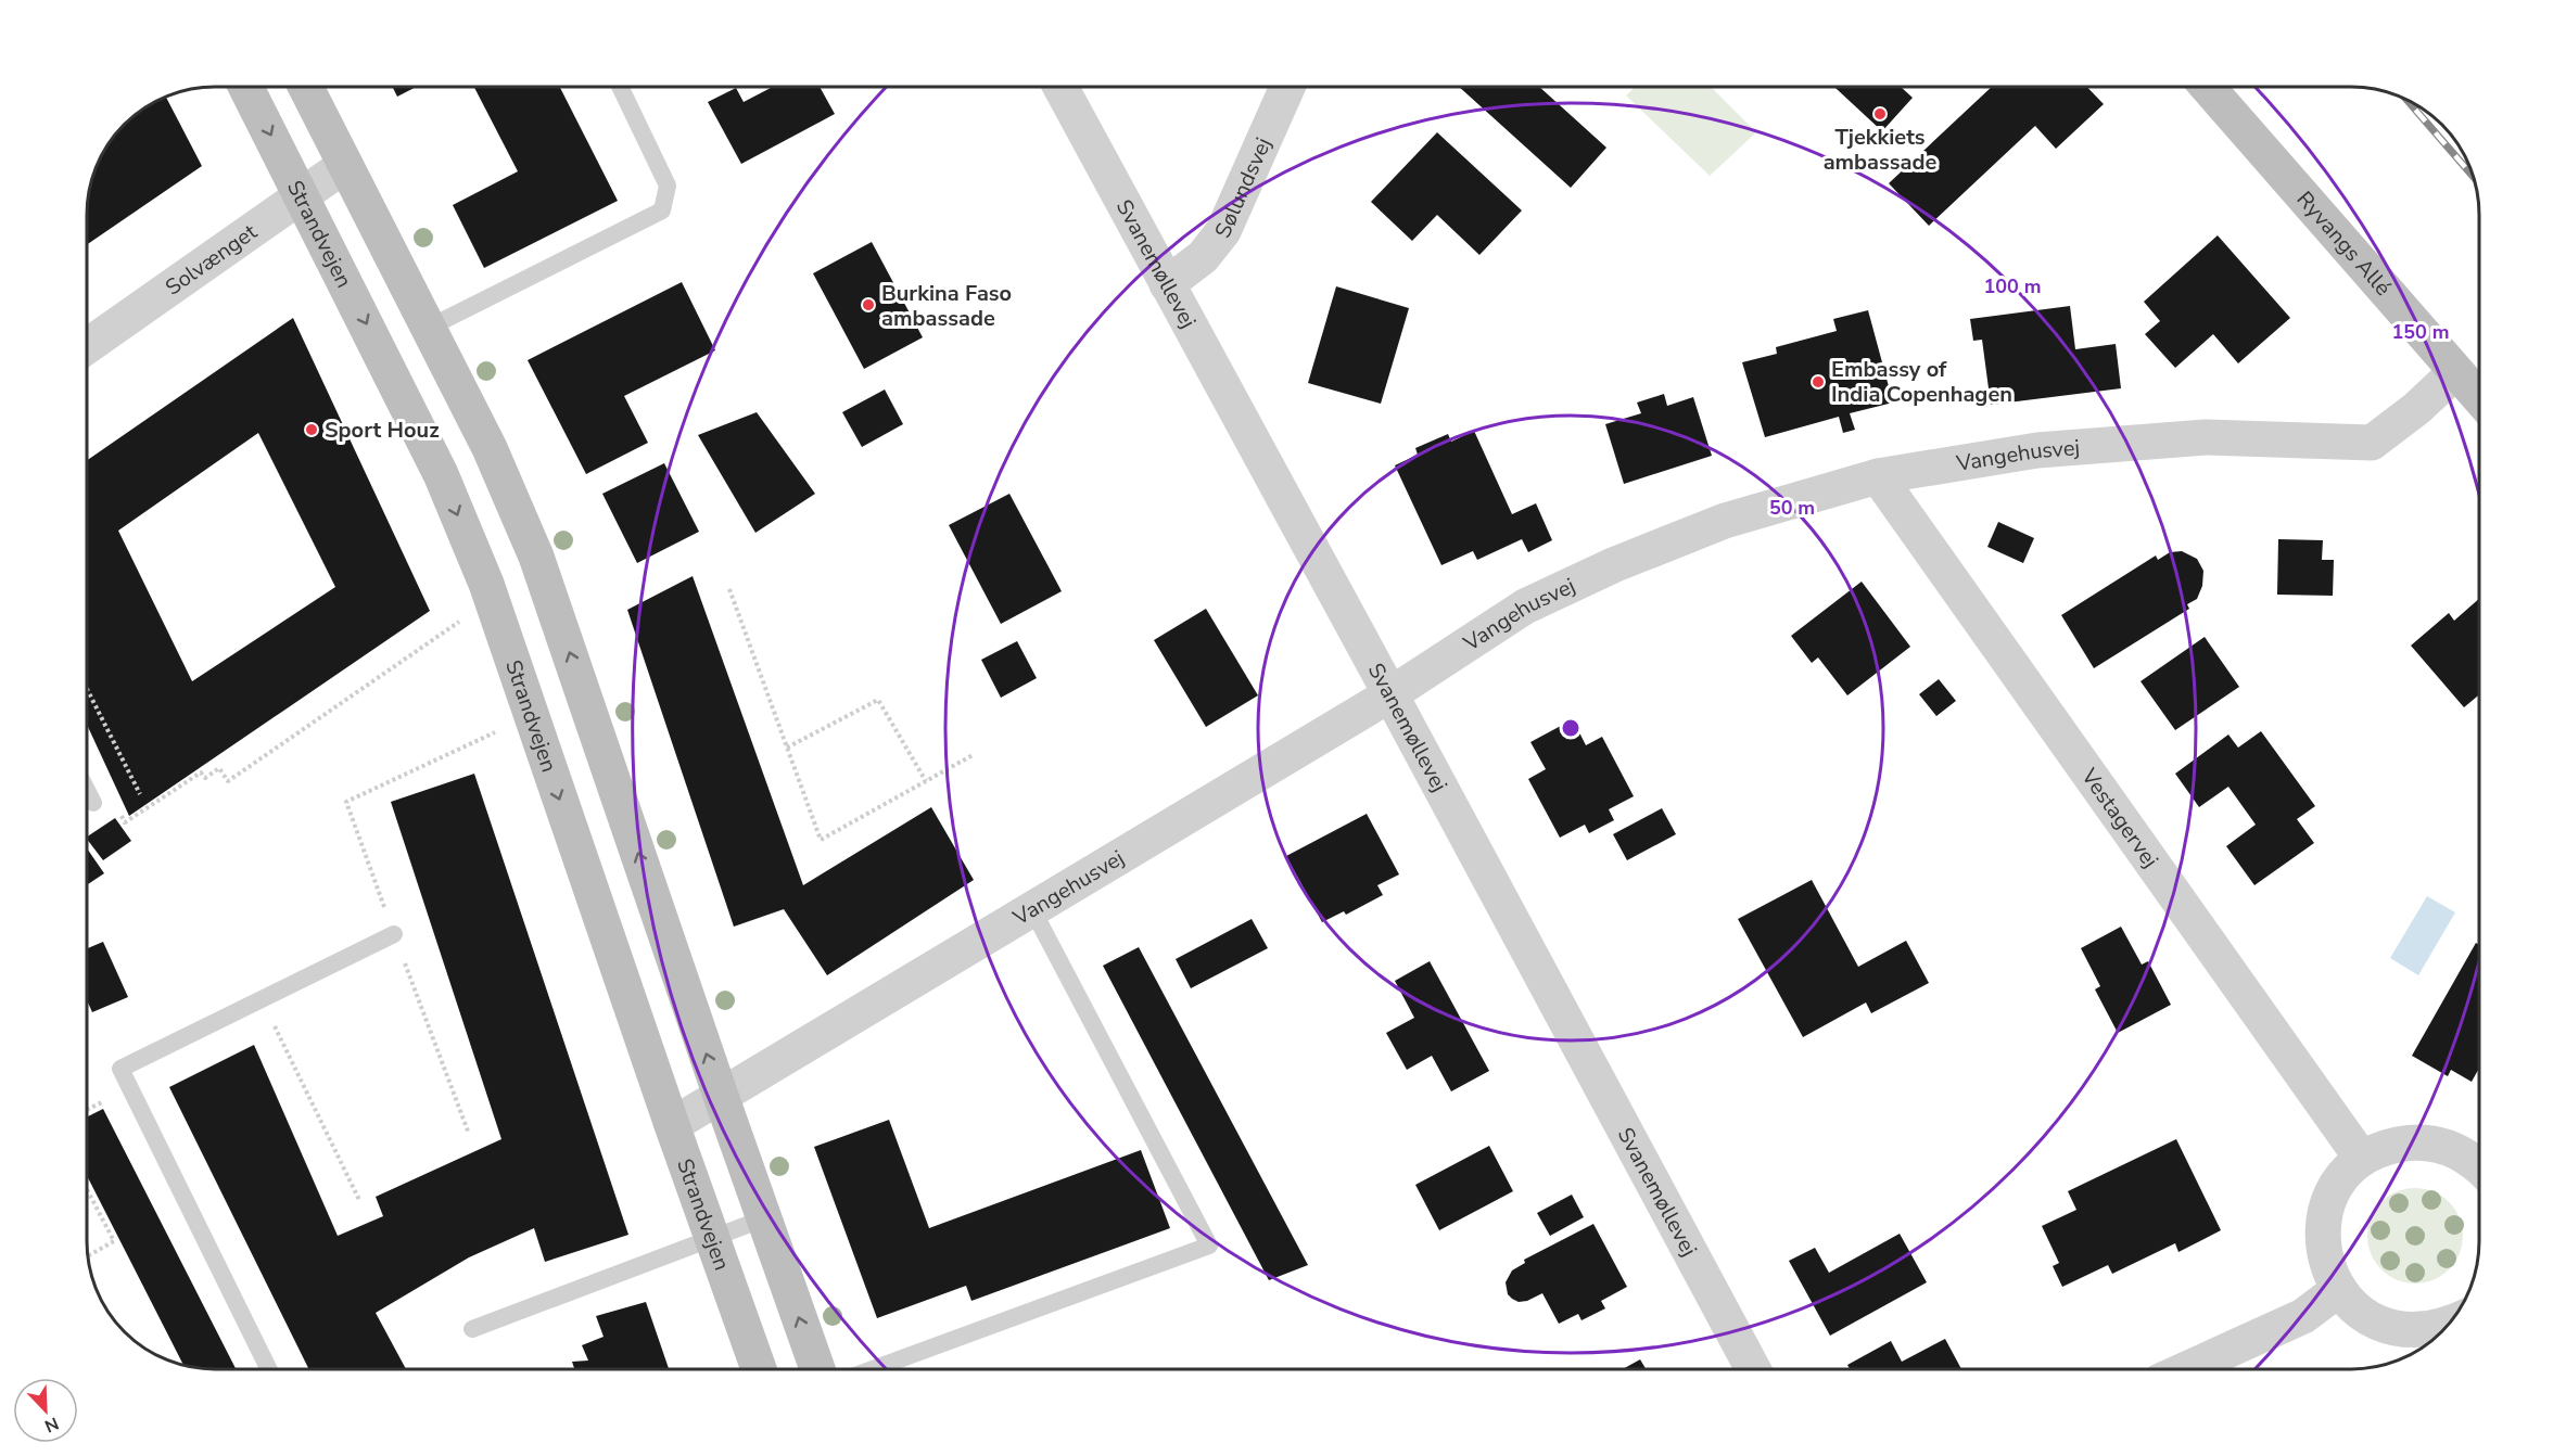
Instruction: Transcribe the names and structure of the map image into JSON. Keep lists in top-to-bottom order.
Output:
{
  "streets": {
    "street": [
      "Sølundsvej",
      "Strandvejen",
      "Ryvangs Allé",
      "Solvænget",
      "Svanemøllevej",
      "Vangehusvej",
      "Vestagervej"
    ]
  },
  "crossings": [
    ["Sølundsvej", "Svanemøllevej"],
    ["Strandvejen", "Solvænget"],
    ["Strandvejen", "Vangehusvej"],
    ["Ryvangs Allé", "Vangehusvej"],
    ["Svanemøllevej", "Vangehusvej"],
    ["Vangehusvej", "Vestagervej"]
  ],
  "places": [
    "Tjekkiets ambassade",
    "Burkina Faso ambassade",
    "Embassy of India Copenhagen",
    "Sport Houz"
  ],
  "north": "bottom right",
  "rings": ["100 m", "150 m", "50 m"]
}
